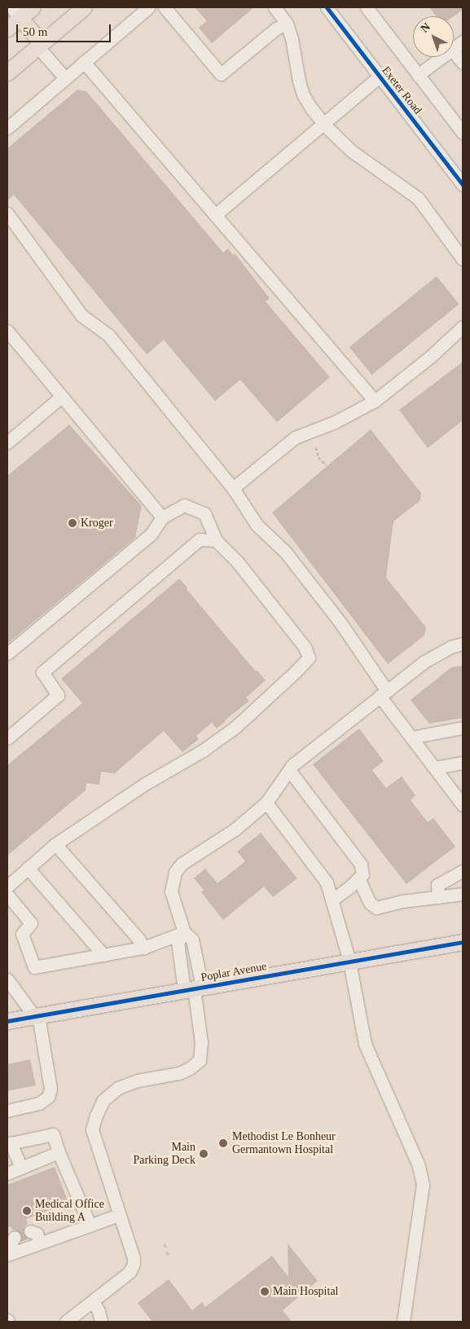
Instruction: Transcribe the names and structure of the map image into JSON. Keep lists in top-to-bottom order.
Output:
{
  "streets": {
    "main road": ["Poplar Avenue"],
    "street": ["Exeter Road"]
  },
  "places": [
    "Kroger",
    "Methodist Le Bonheur Germantown Hospital",
    "Main Parking Deck",
    "Medical Office Building A",
    "Main Hospital"
  ],
  "scale_bar": "50 m",
  "north": "top left"
}
